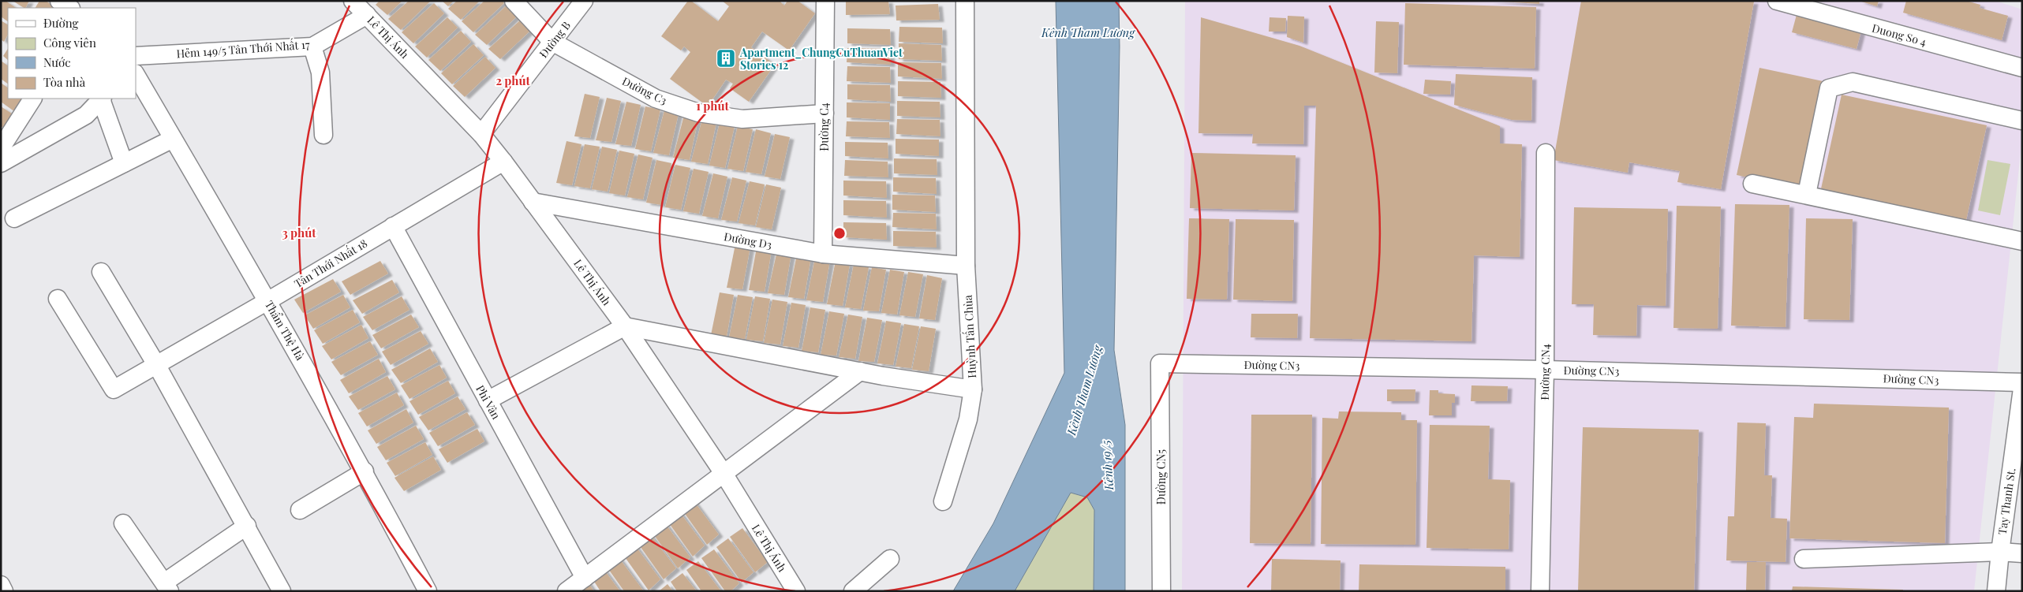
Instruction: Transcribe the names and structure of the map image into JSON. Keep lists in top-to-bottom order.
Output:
{
  "streets": {
    "street": [
      "Duong So 4",
      "Lê Thị Ánh",
      "Đường B",
      "Hẻm 149/5 Tân Thới Nhất 17",
      "Đường C3",
      "Đường C4",
      "Đường D3",
      "Tân Thới Nhất 18",
      "Thẩm Thệ Hà",
      "Huỳnh Tấn Chùa",
      "Đường CN3",
      "Đường CN4",
      "Phi Vân",
      "Đường CN5",
      "Tay Thanh St."
    ]
  },
  "crossings": [
    ["Lê Thị Ánh", "Đường B"],
    ["Lê Thị Ánh", "Hẻm 149/5 Tân Thới Nhất 17"],
    ["Lê Thị Ánh", "Đường D3"],
    ["Lê Thị Ánh", "Tân Thới Nhất 18"],
    ["Lê Thị Ánh", "Huỳnh Tấn Chùa"],
    ["Đường B", "Đường C3"],
    ["Đường C3", "Đường C4"],
    ["Đường C4", "Đường D3"],
    ["Đường D3", "Huỳnh Tấn Chùa"],
    ["Tân Thới Nhất 18", "Thẩm Thệ Hà"],
    ["Tân Thới Nhất 18", "Phi Vân"],
    ["Đường CN3", "Đường CN4"],
    ["Đường CN3", "Đường CN5"]
  ],
  "water": ["Kênh Tham Lương", "Kênh 19/5"],
  "places": {
    "building": ["Apartment_ChungCuThuanViet Stories 12"]
  },
  "legend": [
    "Đường",
    "Công viên",
    "Nước",
    "Tòa nhà"
  ],
  "rings": ["2 phút", "1 phút", "3 phút"]
}
